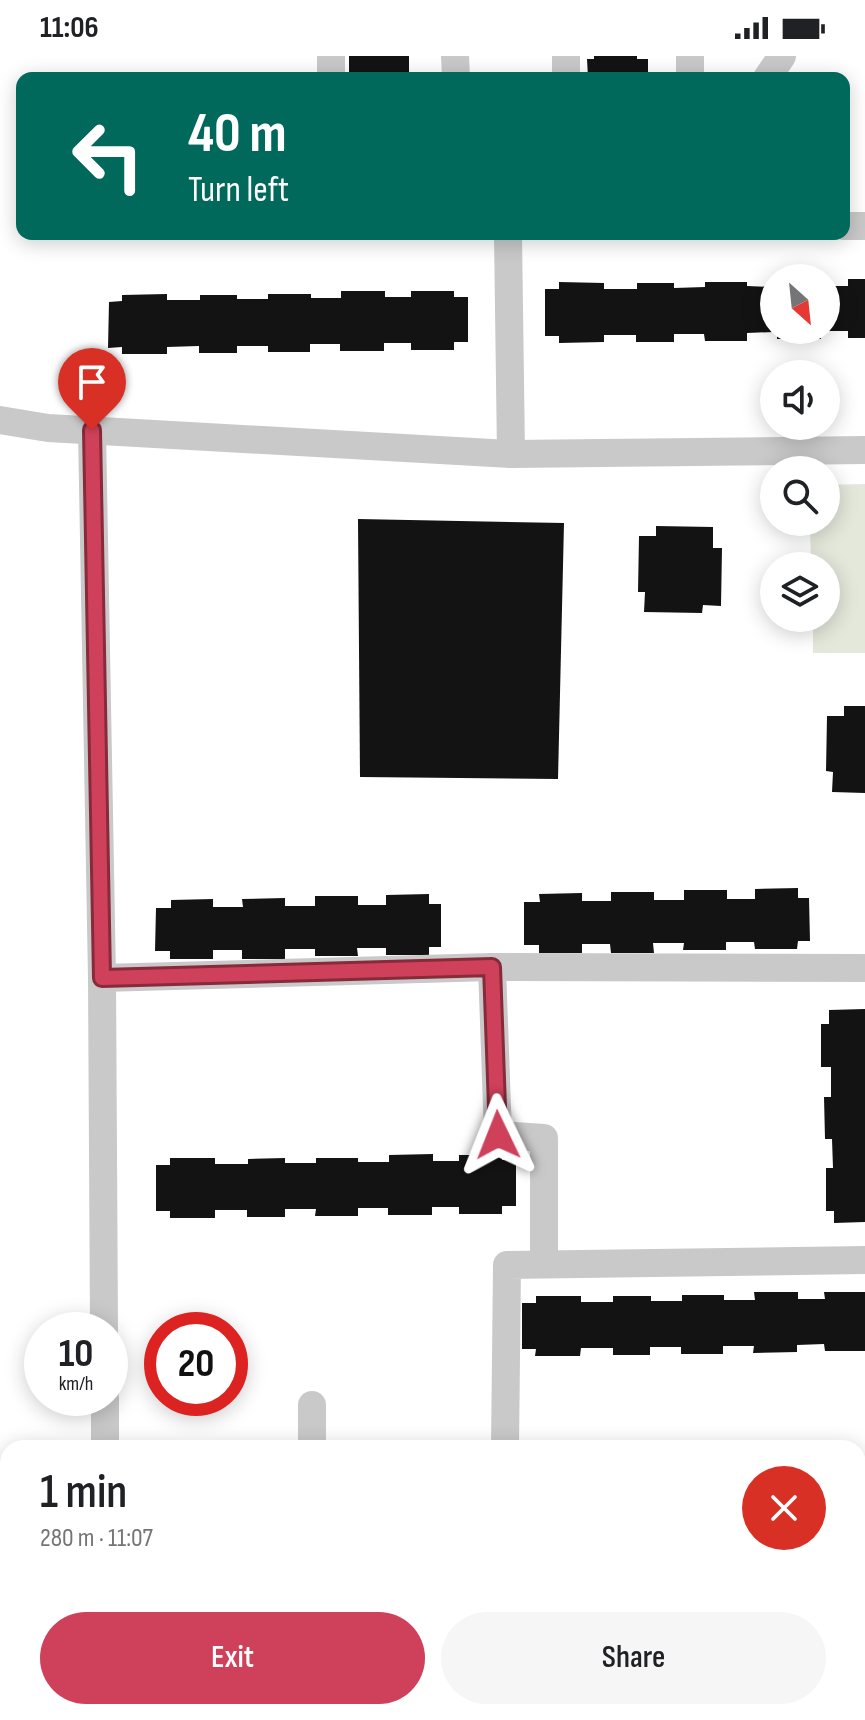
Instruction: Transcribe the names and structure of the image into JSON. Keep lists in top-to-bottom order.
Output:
{
  "north": "bottom right",
  "page": {
    "status": "11:06",
    "turn": ["40 m", "Turn left"],
    "speed": "10 km/h",
    "limit": "20",
    "heading": ["1 min", "280 m · 11:07"],
    "buttons": ["Exit", "Share"]
  }
}
